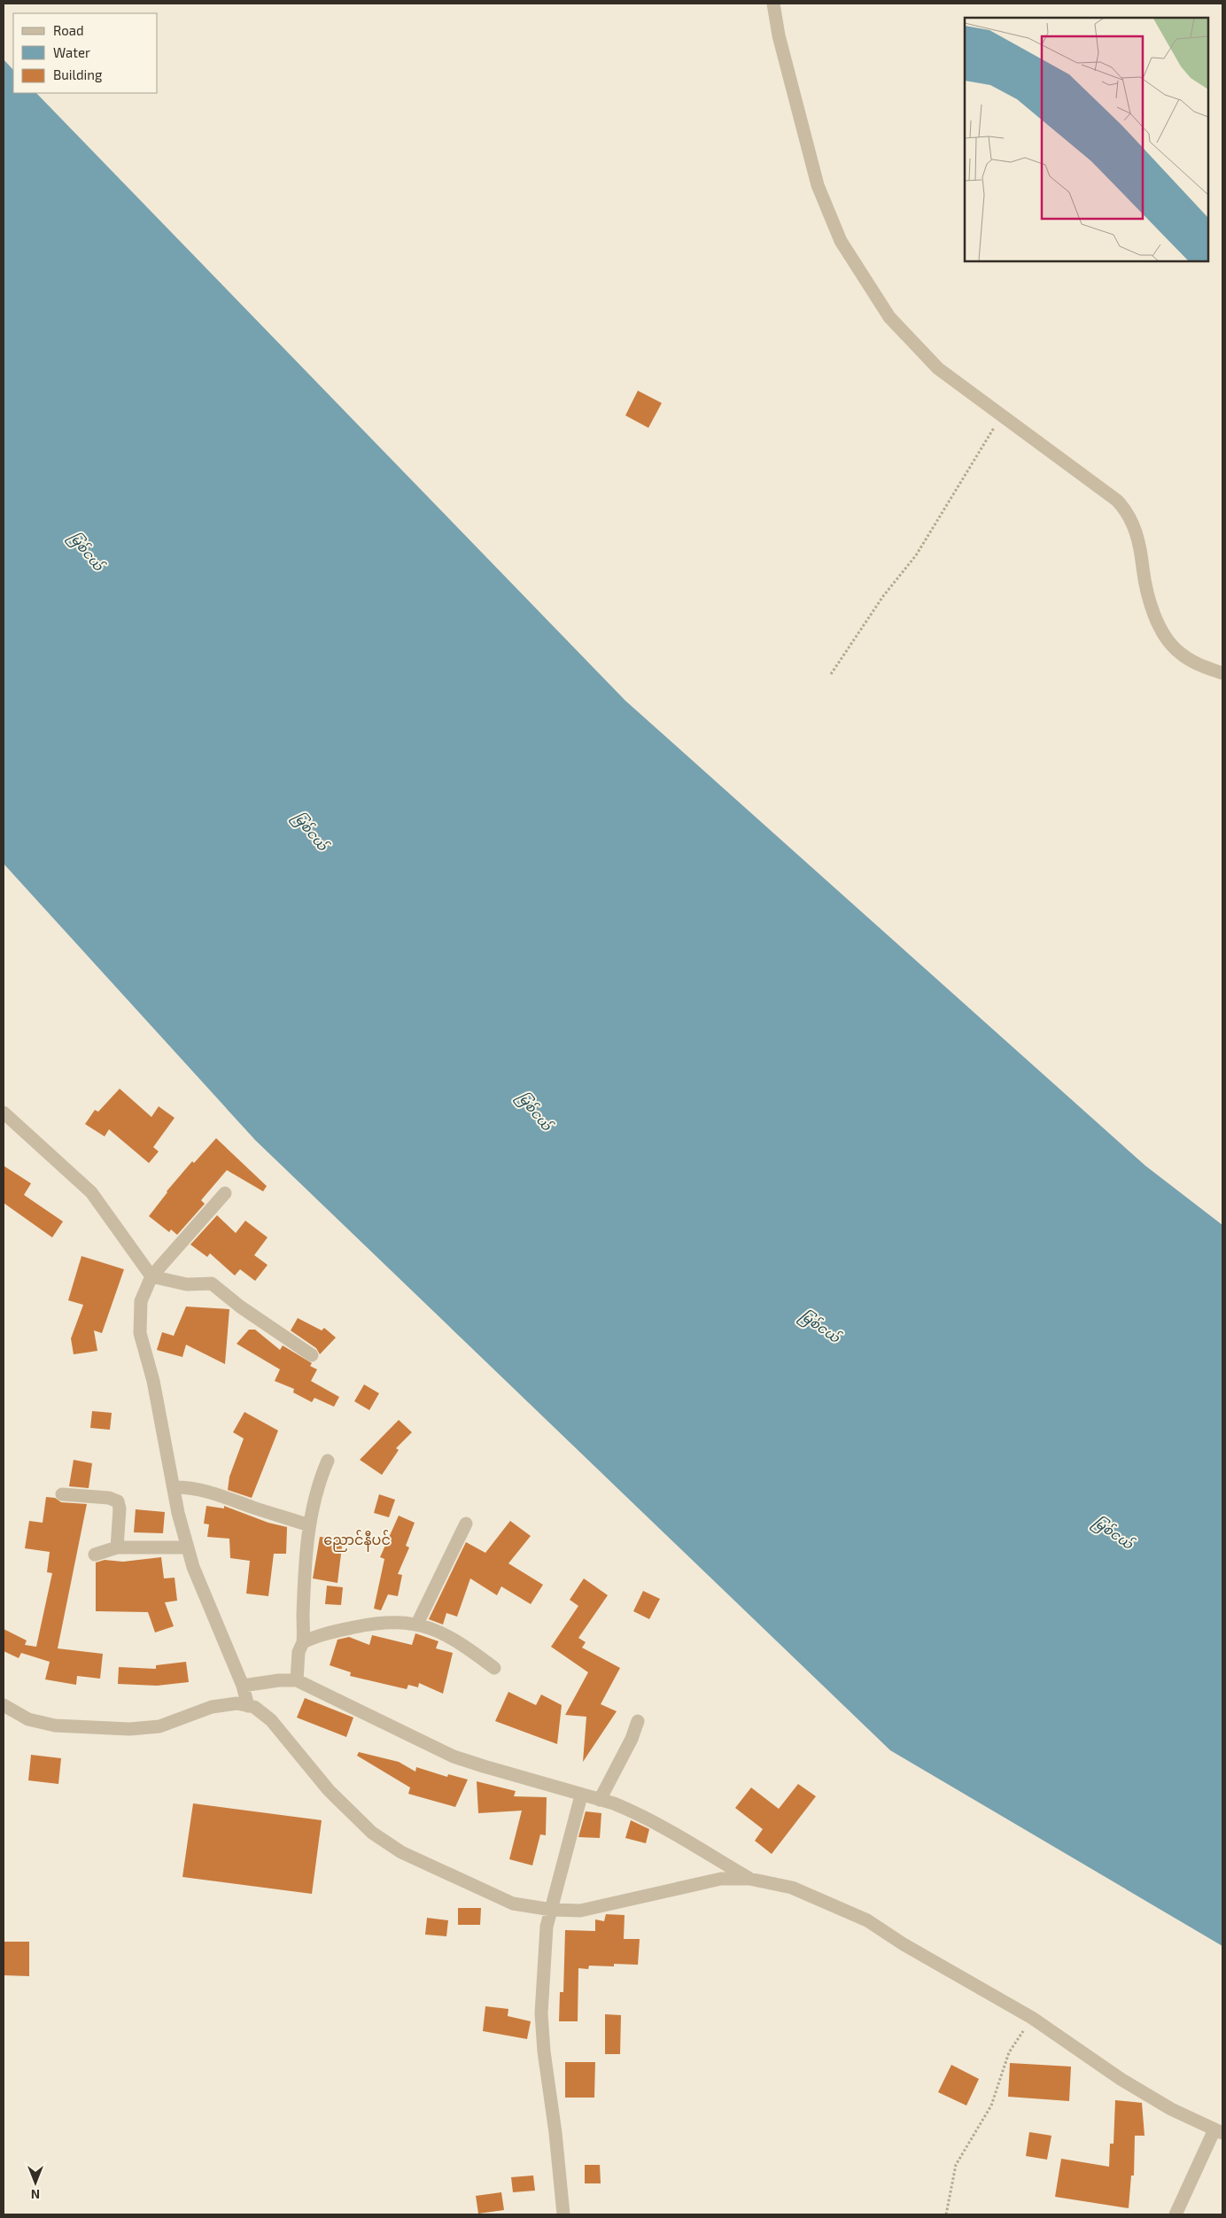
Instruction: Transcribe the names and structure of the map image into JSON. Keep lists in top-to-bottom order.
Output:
{
  "districts": ["ညောင်နီပင်"],
  "water": ["မြစ်ငယ်"],
  "legend": ["Road", "Water", "Building"],
  "north": "bottom"
}
